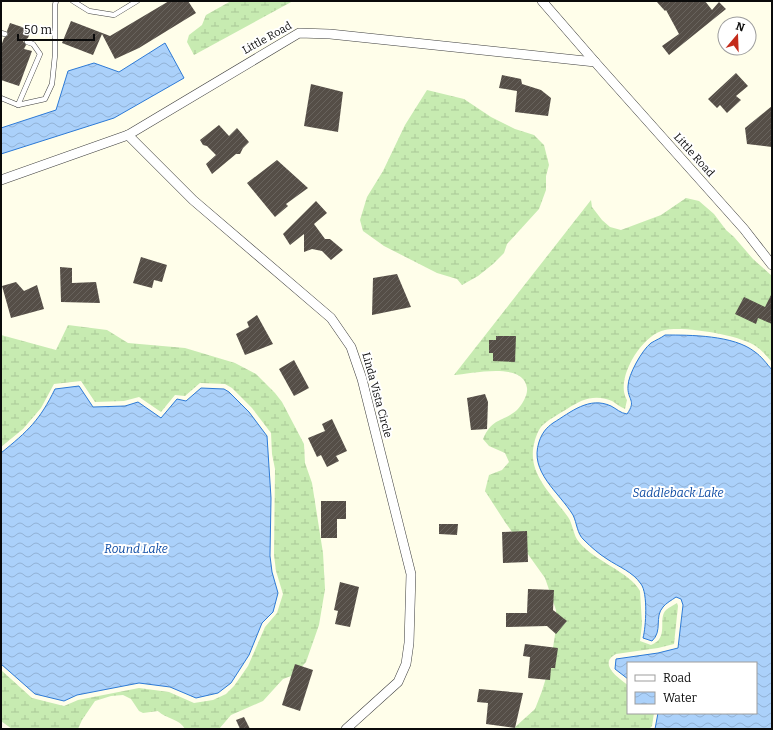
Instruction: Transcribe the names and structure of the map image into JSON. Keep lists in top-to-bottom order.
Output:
{
  "streets": {
    "street": ["Little Road", "Linda Vista Circle"]
  },
  "crossings": [
    ["Little Road", "Linda Vista Circle"]
  ],
  "water": ["Saddleback Lake", "Round Lake"],
  "legend": ["Road", "Water"],
  "scale_bar": "50 m",
  "north": "top"
}
